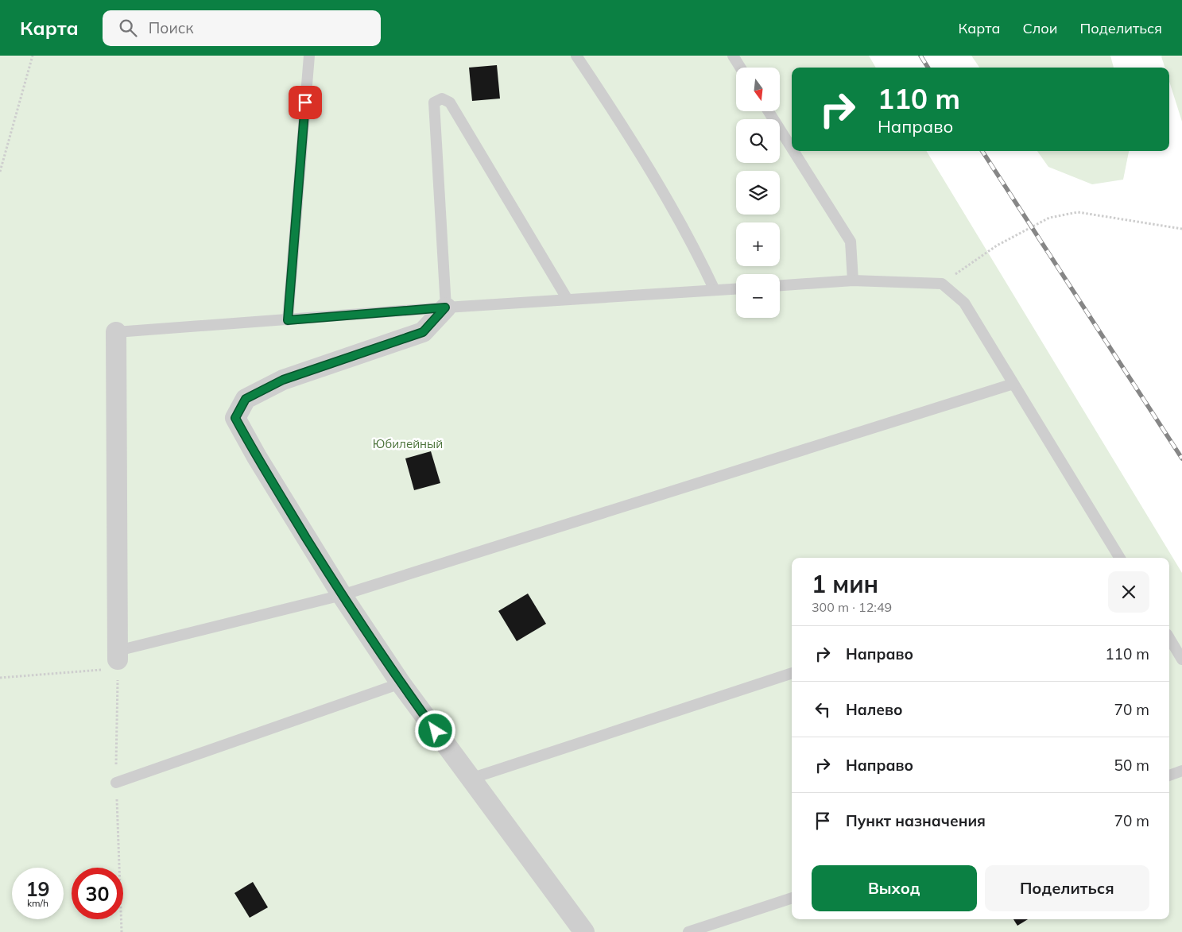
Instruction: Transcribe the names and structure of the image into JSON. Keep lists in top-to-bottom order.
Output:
{
  "parks": ["Юбилейный"],
  "north": "bottom",
  "page": {
    "header": "Карта",
    "search": "Поиск",
    "nav": ["Карта", "Слои", "Поделиться"],
    "map_buttons": ["+", "−"],
    "turn": ["110 m", "Направо"],
    "heading": ["1 мин", "300 m · 12:49"],
    "list": [
      {
        "name": "Направо",
        "value": "110 m"
      },
      {
        "name": "Налево",
        "value": "70 m"
      },
      {
        "name": "Направо",
        "value": "50 m"
      },
      {
        "name": "Пункт назначения",
        "value": "70 m"
      }
    ],
    "buttons": ["Выход", "Поделиться"],
    "speed": "19 km/h",
    "limit": "30"
  }
}
